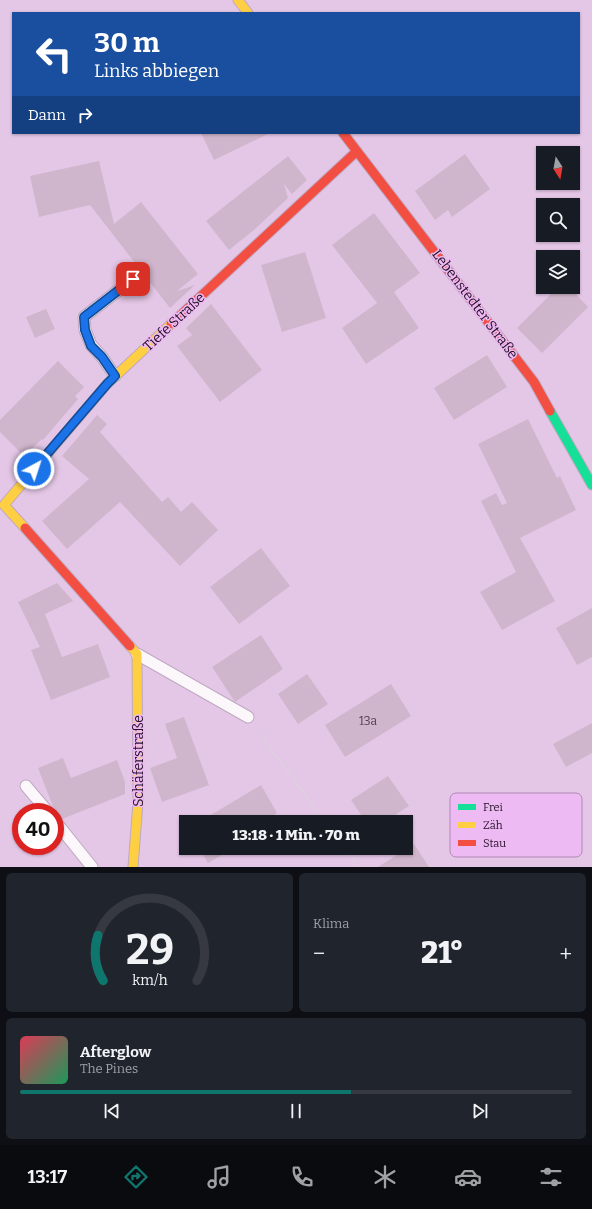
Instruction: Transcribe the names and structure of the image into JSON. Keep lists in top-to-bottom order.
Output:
{
  "streets": {
    "street": ["Lebenstedter Straße", "Tiefe Straße", "Schäferstraße"]
  },
  "crossings": [
    ["Lebenstedter Straße", "Tiefe Straße"],
    ["Tiefe Straße", "Schäferstraße"]
  ],
  "house_numbers": ["13a"],
  "legend": ["Frei", "Zäh", "Stau"],
  "north": "bottom",
  "page": {
    "turn": ["30 m", "Links abbiegen"],
    "then": "Dann",
    "limit": "40",
    "trip": "13:18 · 1 Min. · 70 m",
    "tile": "Klima",
    "heat": ["−", "21°", "+"],
    "song": ["Afterglow", "The Pines"],
    "tabs": "13:17",
    "gauge": ["29", "km/h"]
  }
}
